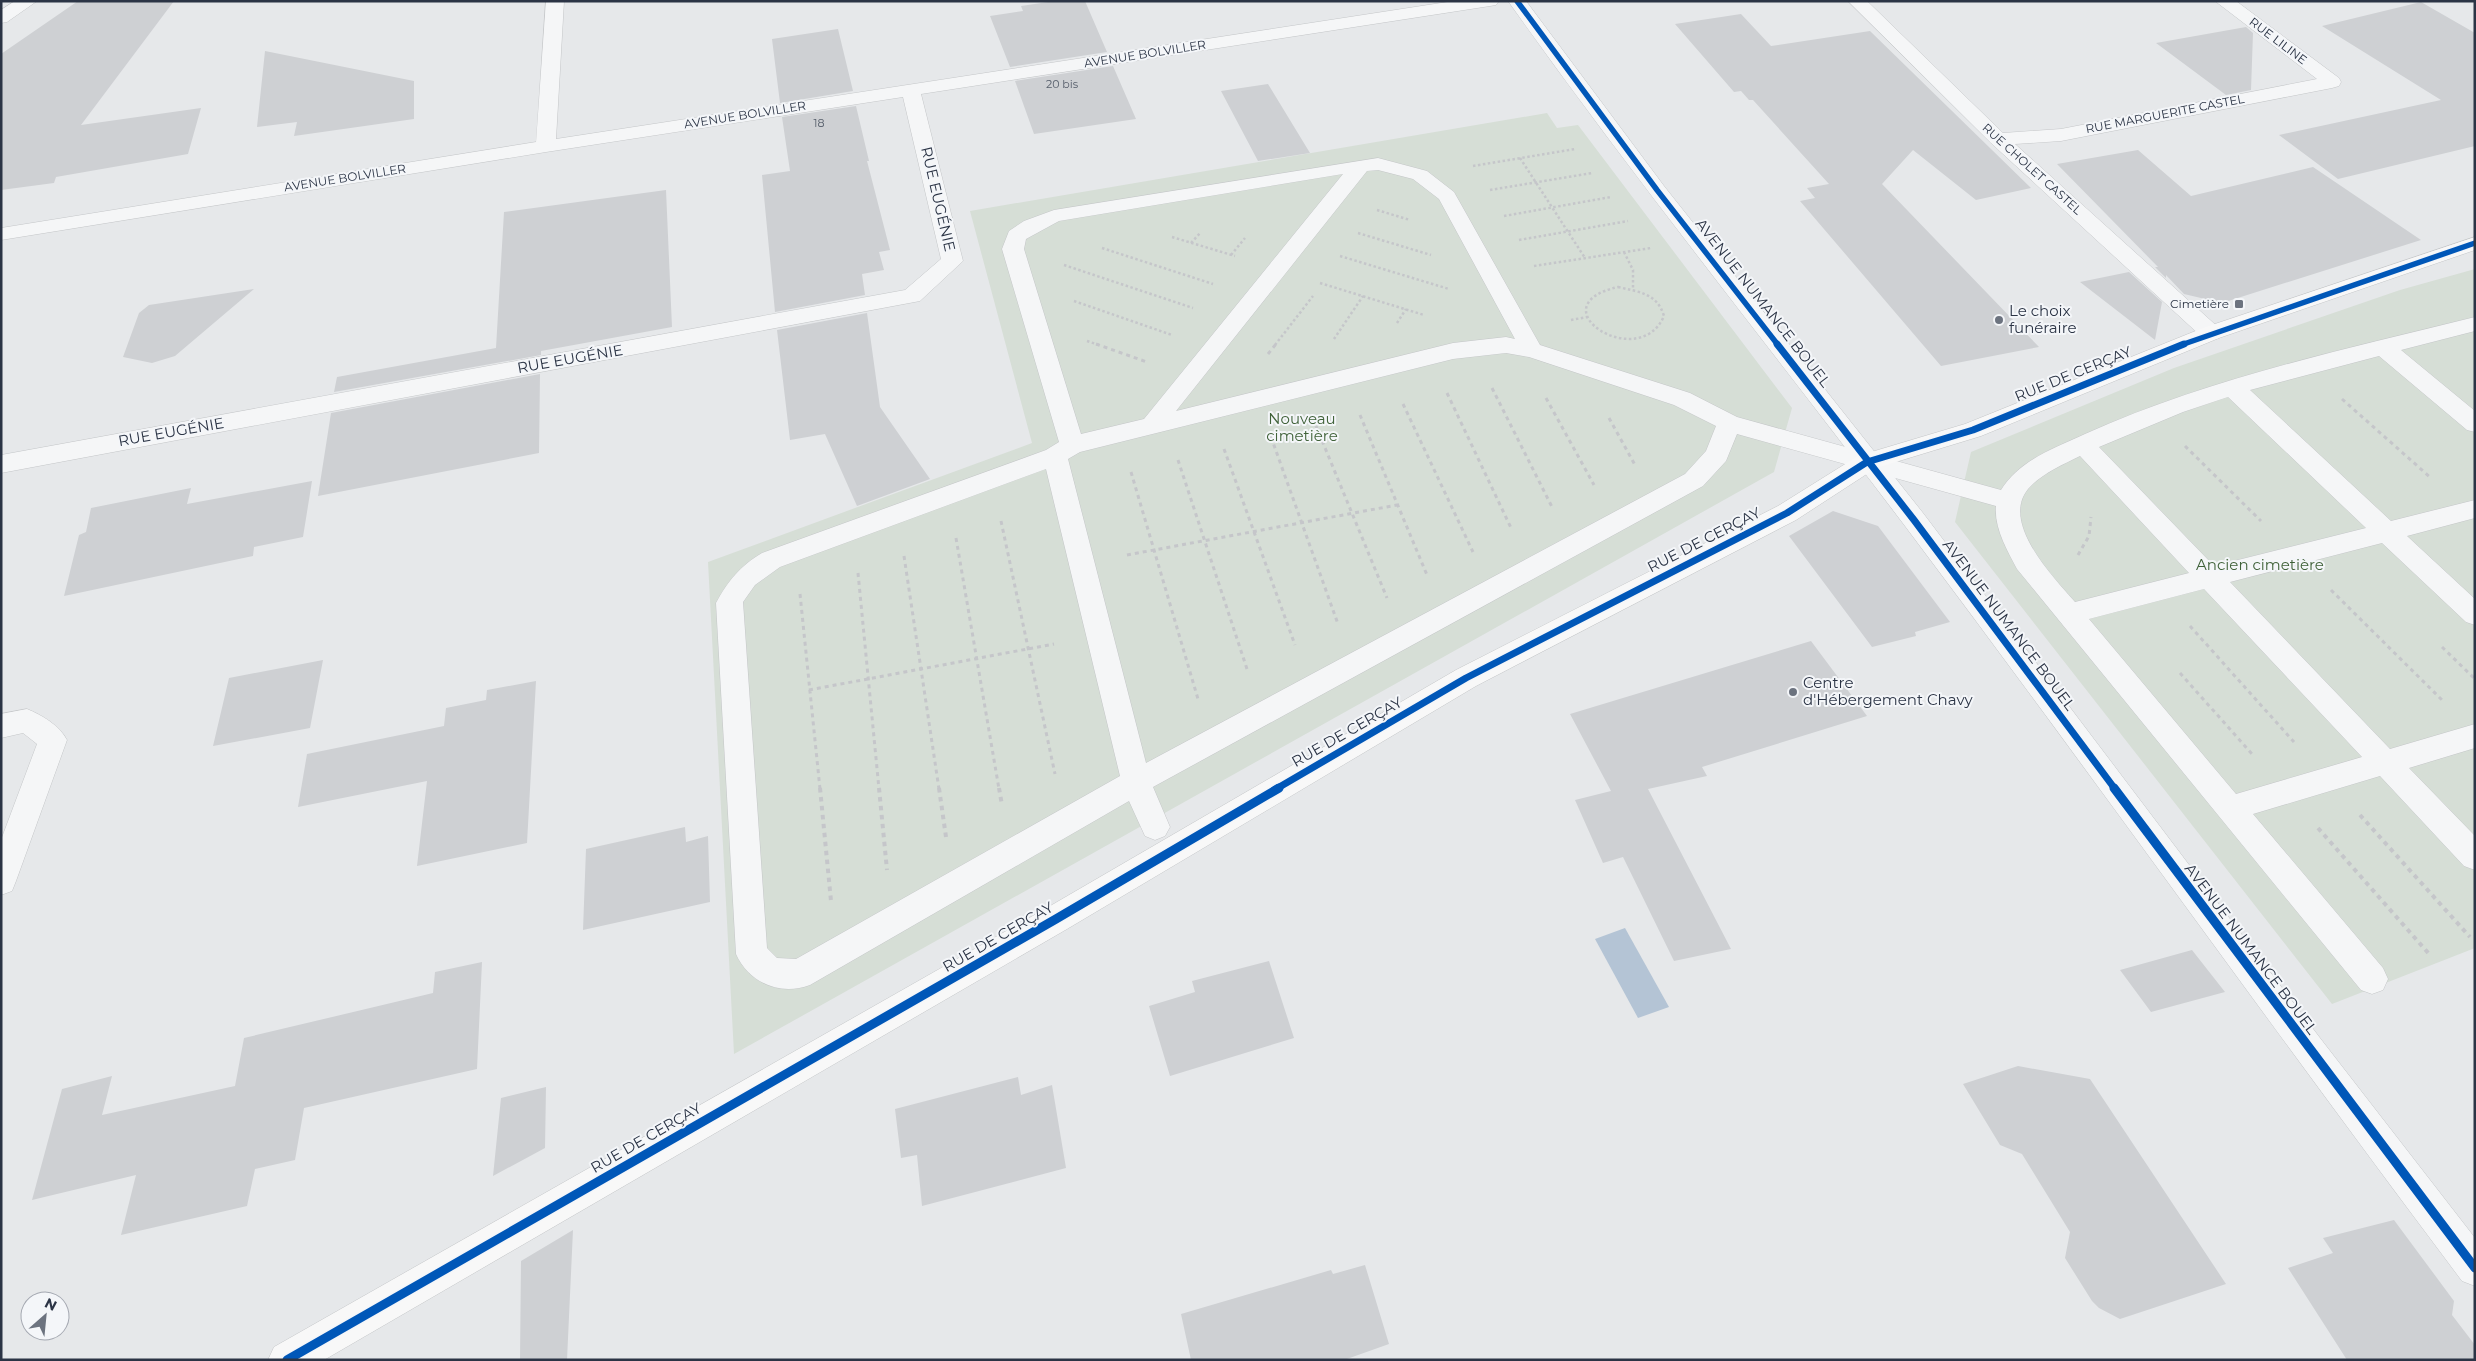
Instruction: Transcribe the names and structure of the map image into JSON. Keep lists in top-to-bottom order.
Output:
{
  "streets": {
    "street": [
      "RUE LILINE",
      "AVENUE BOLVILLER",
      "RUE MARGUERITE CASTEL",
      "RUE CHOLET CASTEL",
      "RUE EUGÉNIE",
      "AVENUE NUMANCE BOUEL",
      "RUE DE CERÇAY"
    ]
  },
  "crossings": [
    ["RUE LILINE", "RUE MARGUERITE CASTEL"],
    ["AVENUE BOLVILLER", "RUE EUGÉNIE"],
    ["RUE MARGUERITE CASTEL", "RUE CHOLET CASTEL"],
    ["RUE CHOLET CASTEL", "RUE DE CERÇAY"],
    ["AVENUE NUMANCE BOUEL", "RUE DE CERÇAY"]
  ],
  "parks": ["Nouveau cimetière", "Ancien cimetière"],
  "places": {
    "transit": ["Cimetière"],
    "other": ["Le choix funéraire", "Centre d'Hébergement Chavy"]
  },
  "house_numbers": ["20 bis", "18"],
  "north": "top right"
}
